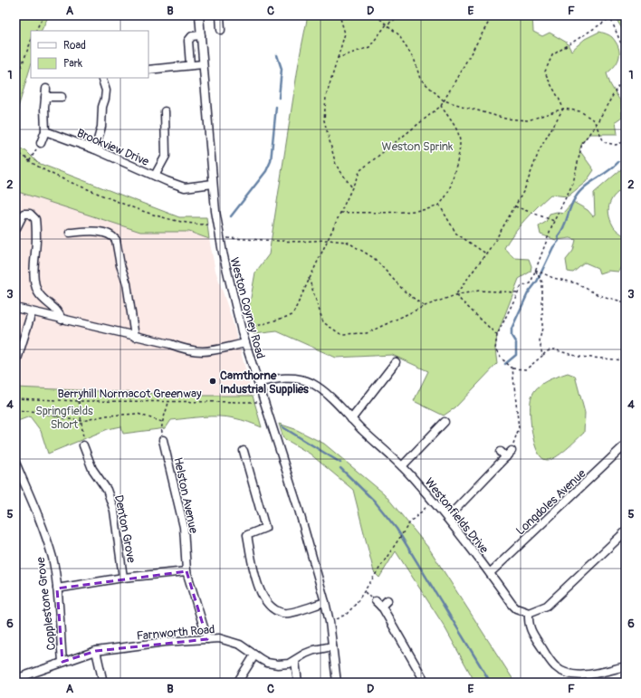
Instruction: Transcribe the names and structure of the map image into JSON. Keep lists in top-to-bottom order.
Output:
{
  "streets": {
    "street": [
      "Brookview Drive",
      "Weston Coyney Road",
      "Helston Avenue",
      "Longdoles Avenue",
      "Westonfields Drive",
      "Denton Grove",
      "Copplestone Grove",
      "Farnworth Road"
    ],
    "path": ["Berryhill Normacot Greenway"]
  },
  "crossings": [
    ["Brookview Drive", "Weston Coyney Road"],
    ["Weston Coyney Road", "Berryhill Normacot Greenway"],
    ["Weston Coyney Road", "Westonfields Drive"],
    ["Weston Coyney Road", "Farnworth Road"],
    ["Helston Avenue", "Farnworth Road"],
    ["Longdoles Avenue", "Westonfields Drive"],
    ["Copplestone Grove", "Farnworth Road"]
  ],
  "parks": ["Weston Sprink", "Springfields Short"],
  "places": ["Camthorne Industrial Supplies"],
  "legend": ["Road", "Park"],
  "grid": {
    "columns": [
      "A",
      "B",
      "C",
      "D",
      "E",
      "F"
    ],
    "rows": [
      "1",
      "2",
      "3",
      "4",
      "5",
      "6"
    ]
  }
}
